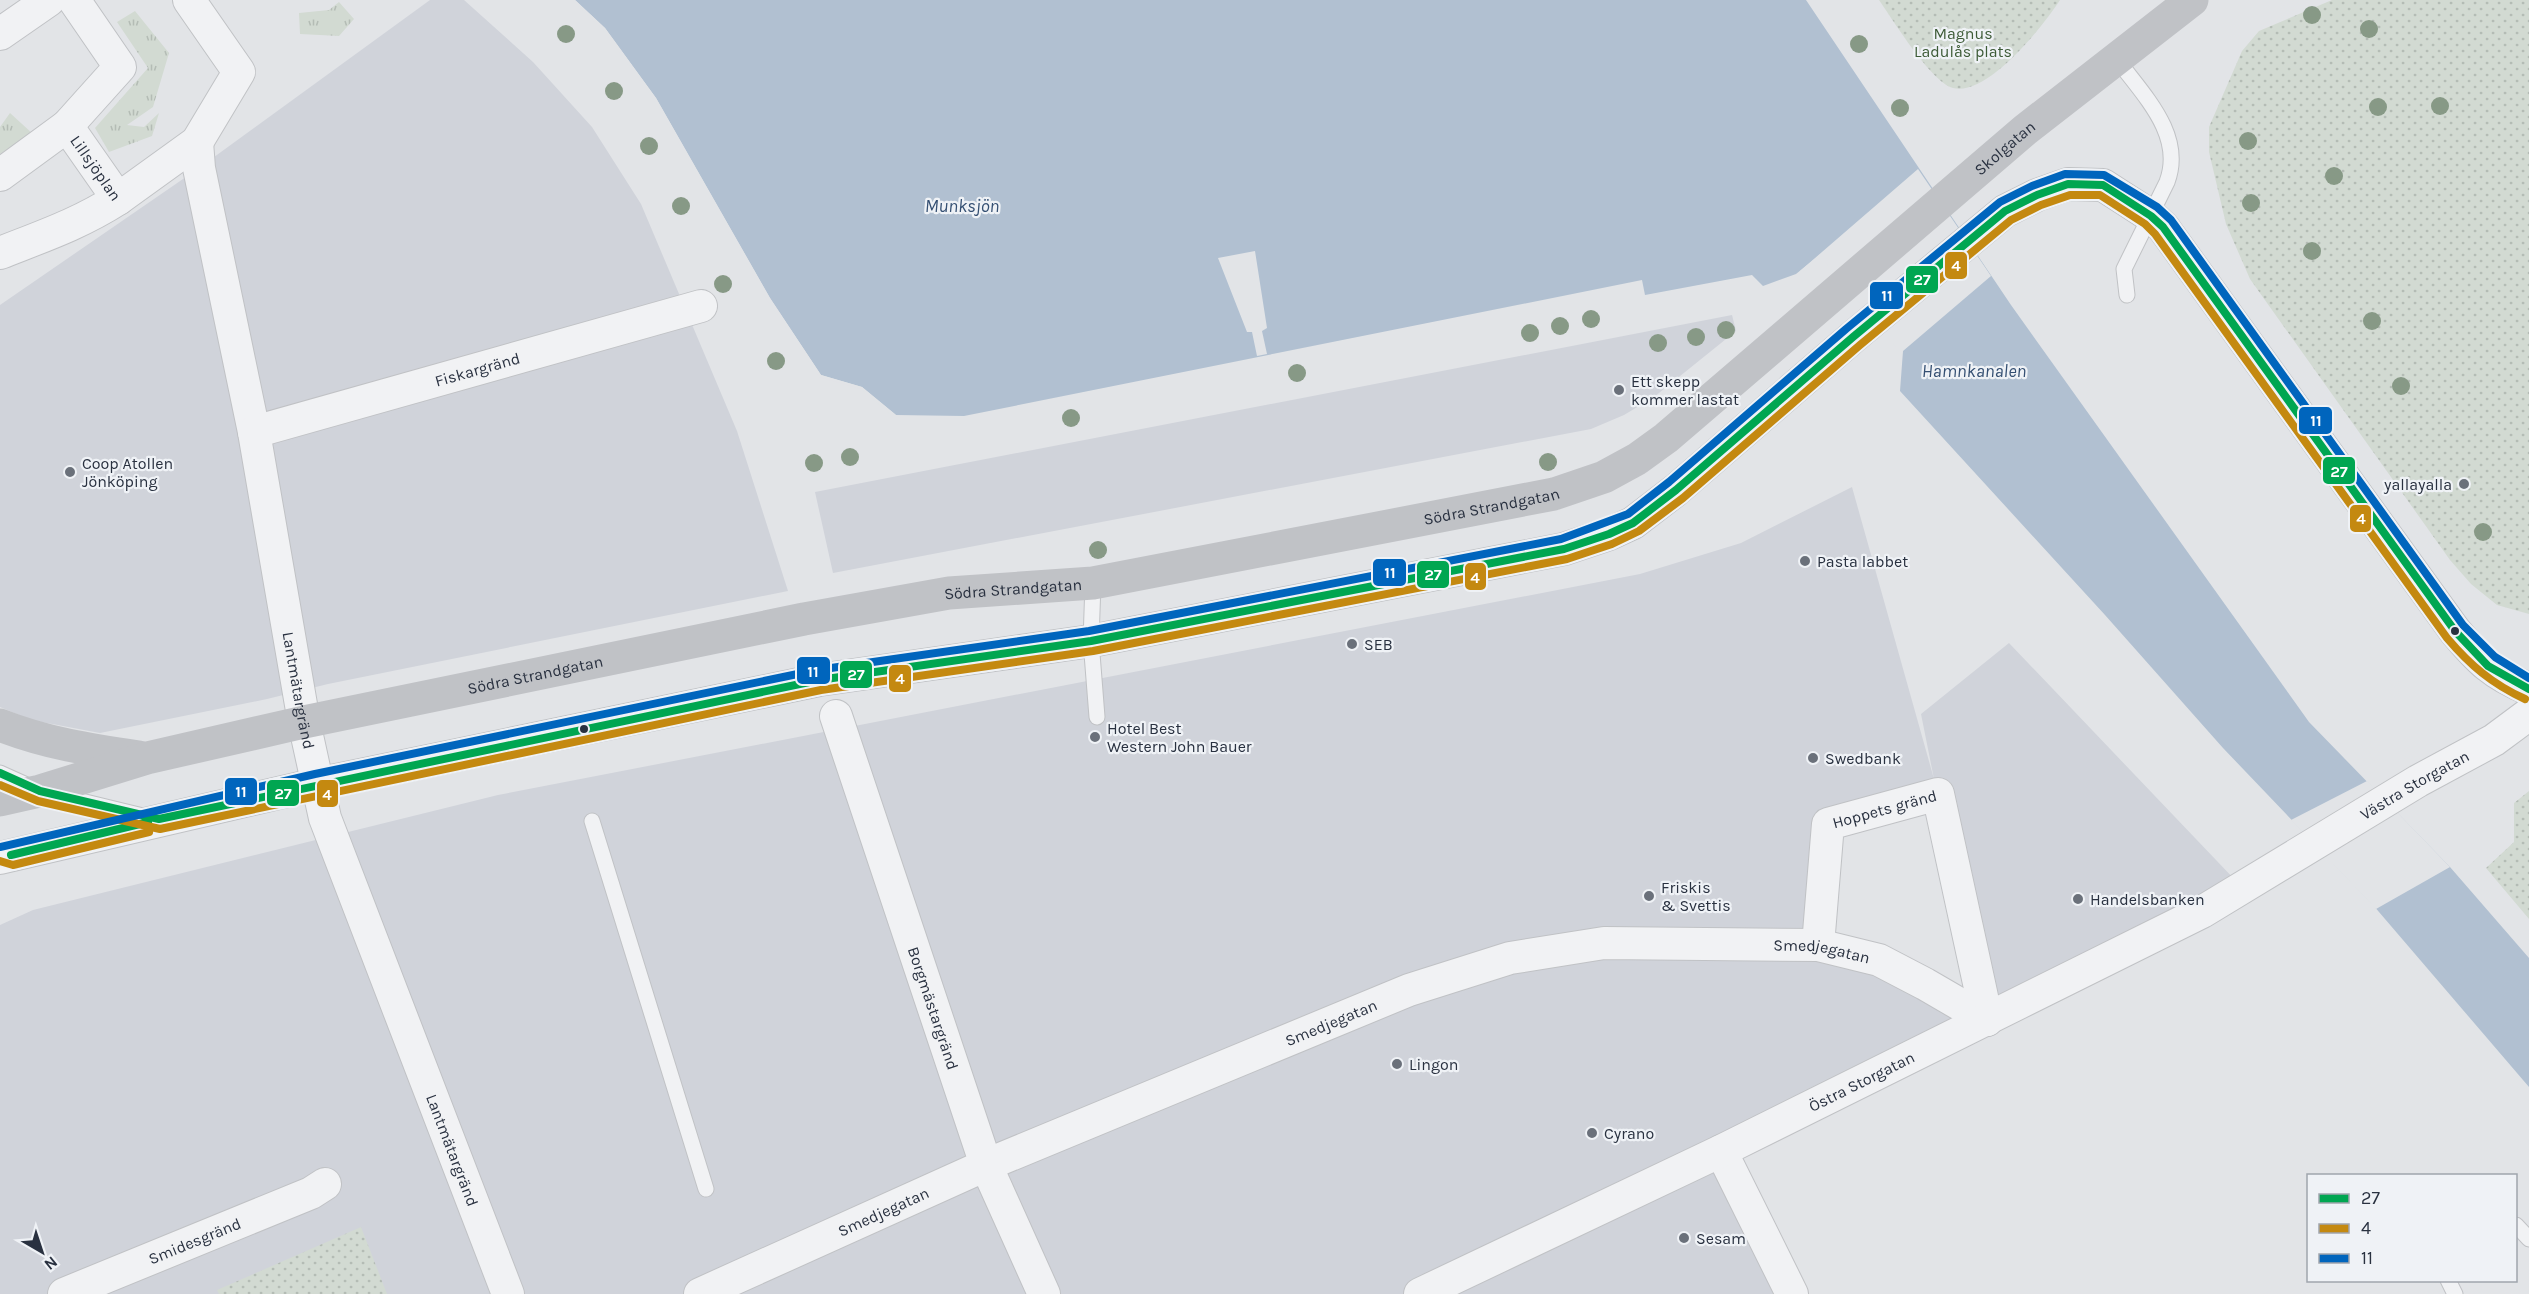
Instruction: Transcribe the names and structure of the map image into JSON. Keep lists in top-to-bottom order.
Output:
{
  "streets": {
    "street": [
      "Skolgatan",
      "Lillsjöplan",
      "Fiskargränd",
      "Södra Strandgatan",
      "Lantmätargränd",
      "Västra Storgatan",
      "Hoppets gränd",
      "Smedjegatan",
      "Borgmästargränd",
      "Östra Storgatan",
      "Smidesgränd"
    ]
  },
  "crossings": [
    ["Skolgatan", "Södra Strandgatan"],
    ["Fiskargränd", "Lantmätargränd"],
    ["Södra Strandgatan", "Lantmätargränd"],
    ["Västra Storgatan", "Östra Storgatan"],
    ["Hoppets gränd", "Smedjegatan"],
    ["Hoppets gränd", "Östra Storgatan"],
    ["Smedjegatan", "Borgmästargränd"],
    ["Smedjegatan", "Östra Storgatan"]
  ],
  "water": ["Munksjön", "Hamnkanalen"],
  "parks": ["Magnus Ladulås plats"],
  "places": [
    "Ett skepp kommer lastat",
    "Coop Atollen Jönköping",
    "yallayalla",
    "Pasta labbet",
    "SEB",
    "Hotel Best Western John Bauer",
    "Swedbank",
    "Friskis & Svettis",
    "Handelsbanken",
    "Lingon",
    "Cyrano",
    "Sesam"
  ],
  "lines": ["transit line 11", "transit line 27", "transit line 4"],
  "legend": ["27", "4", "11"],
  "north": "bottom right"
}
